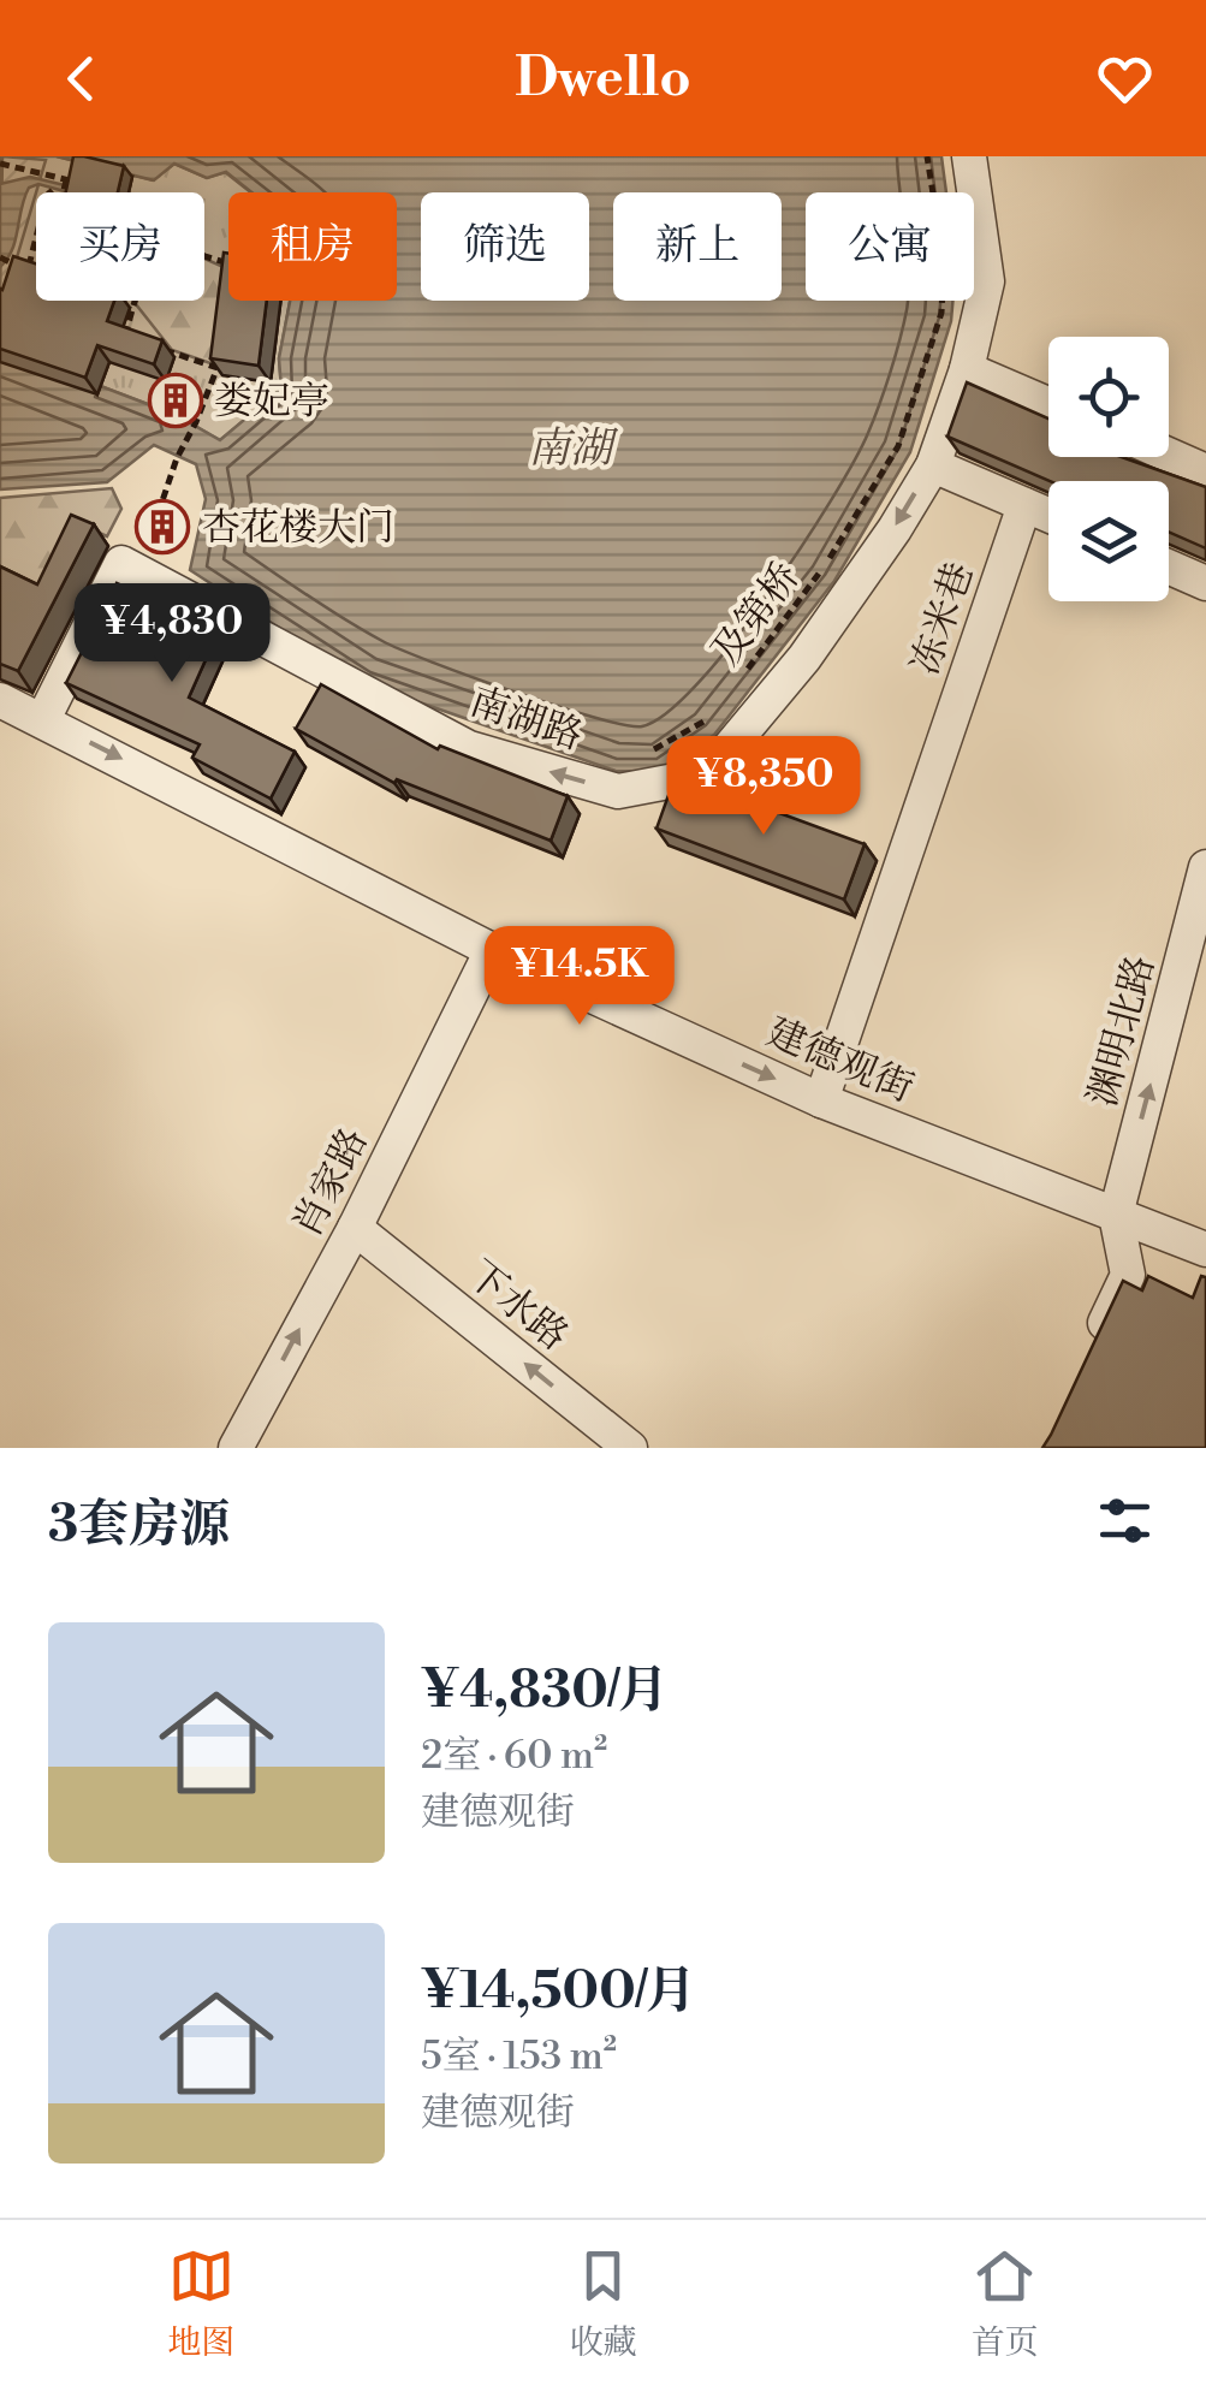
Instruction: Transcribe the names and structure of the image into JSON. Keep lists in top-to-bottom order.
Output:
{
  "streets": {
    "street": [
      "冻米巷",
      "南湖路",
      "渊明北路",
      "建德观街",
      "肖家路",
      "下水路"
    ],
    "path": ["及第桥"]
  },
  "crossings": [
    ["冻米巷", "建德观街"],
    ["渊明北路", "建德观街"],
    ["建德观街", "肖家路"],
    ["肖家路", "下水路"]
  ],
  "one_way": [
    "渊明北路",
    "建德观街",
    "肖家路",
    "下水路"
  ],
  "water": ["南湖"],
  "places": {
    "building": ["娄妃亭", "杏花楼大门"]
  },
  "page": {
    "header": "Dwello",
    "chip": [
      "买房",
      "租房",
      "筛选",
      "新上",
      "公寓"
    ],
    "price": ["¥4,830", "¥8,350", "¥14.5K"],
    "heading": "3套房源",
    "list": [
      {
        "name": "¥4,830/月",
        "note": "2室 · 60 m² · 建德观街"
      },
      {
        "name": "¥14,500/月",
        "note": "5室 · 153 m² · 建德观街"
      }
    ],
    "tabs": ["地图", "收藏", "首页"]
  }
}
